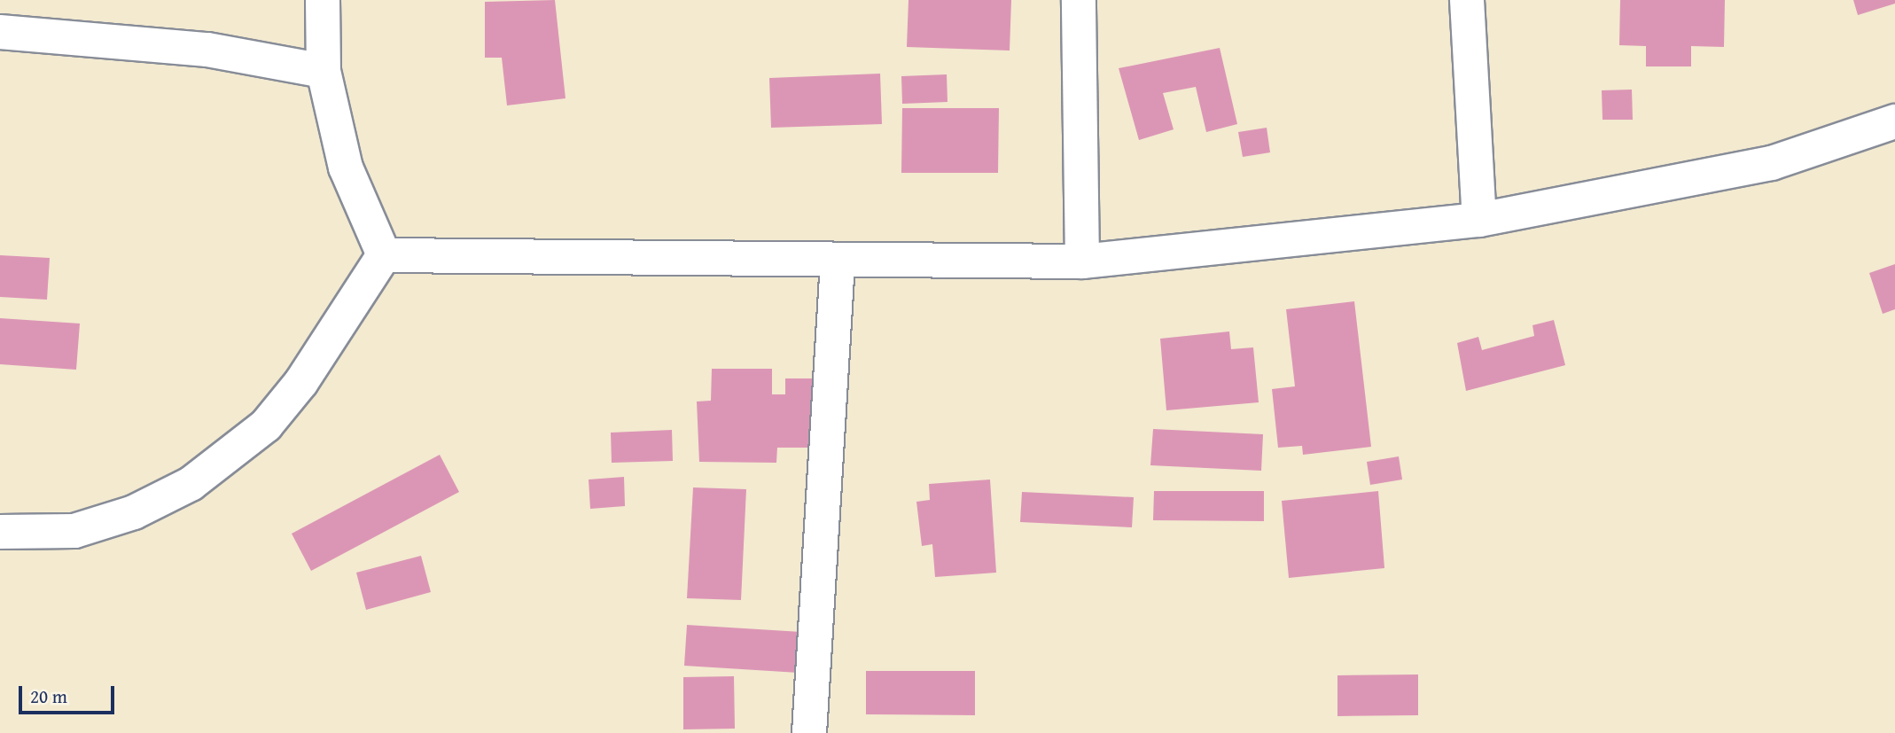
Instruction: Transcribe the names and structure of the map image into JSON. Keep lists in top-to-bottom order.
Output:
{
  "scale_bar": "20 m"
}
